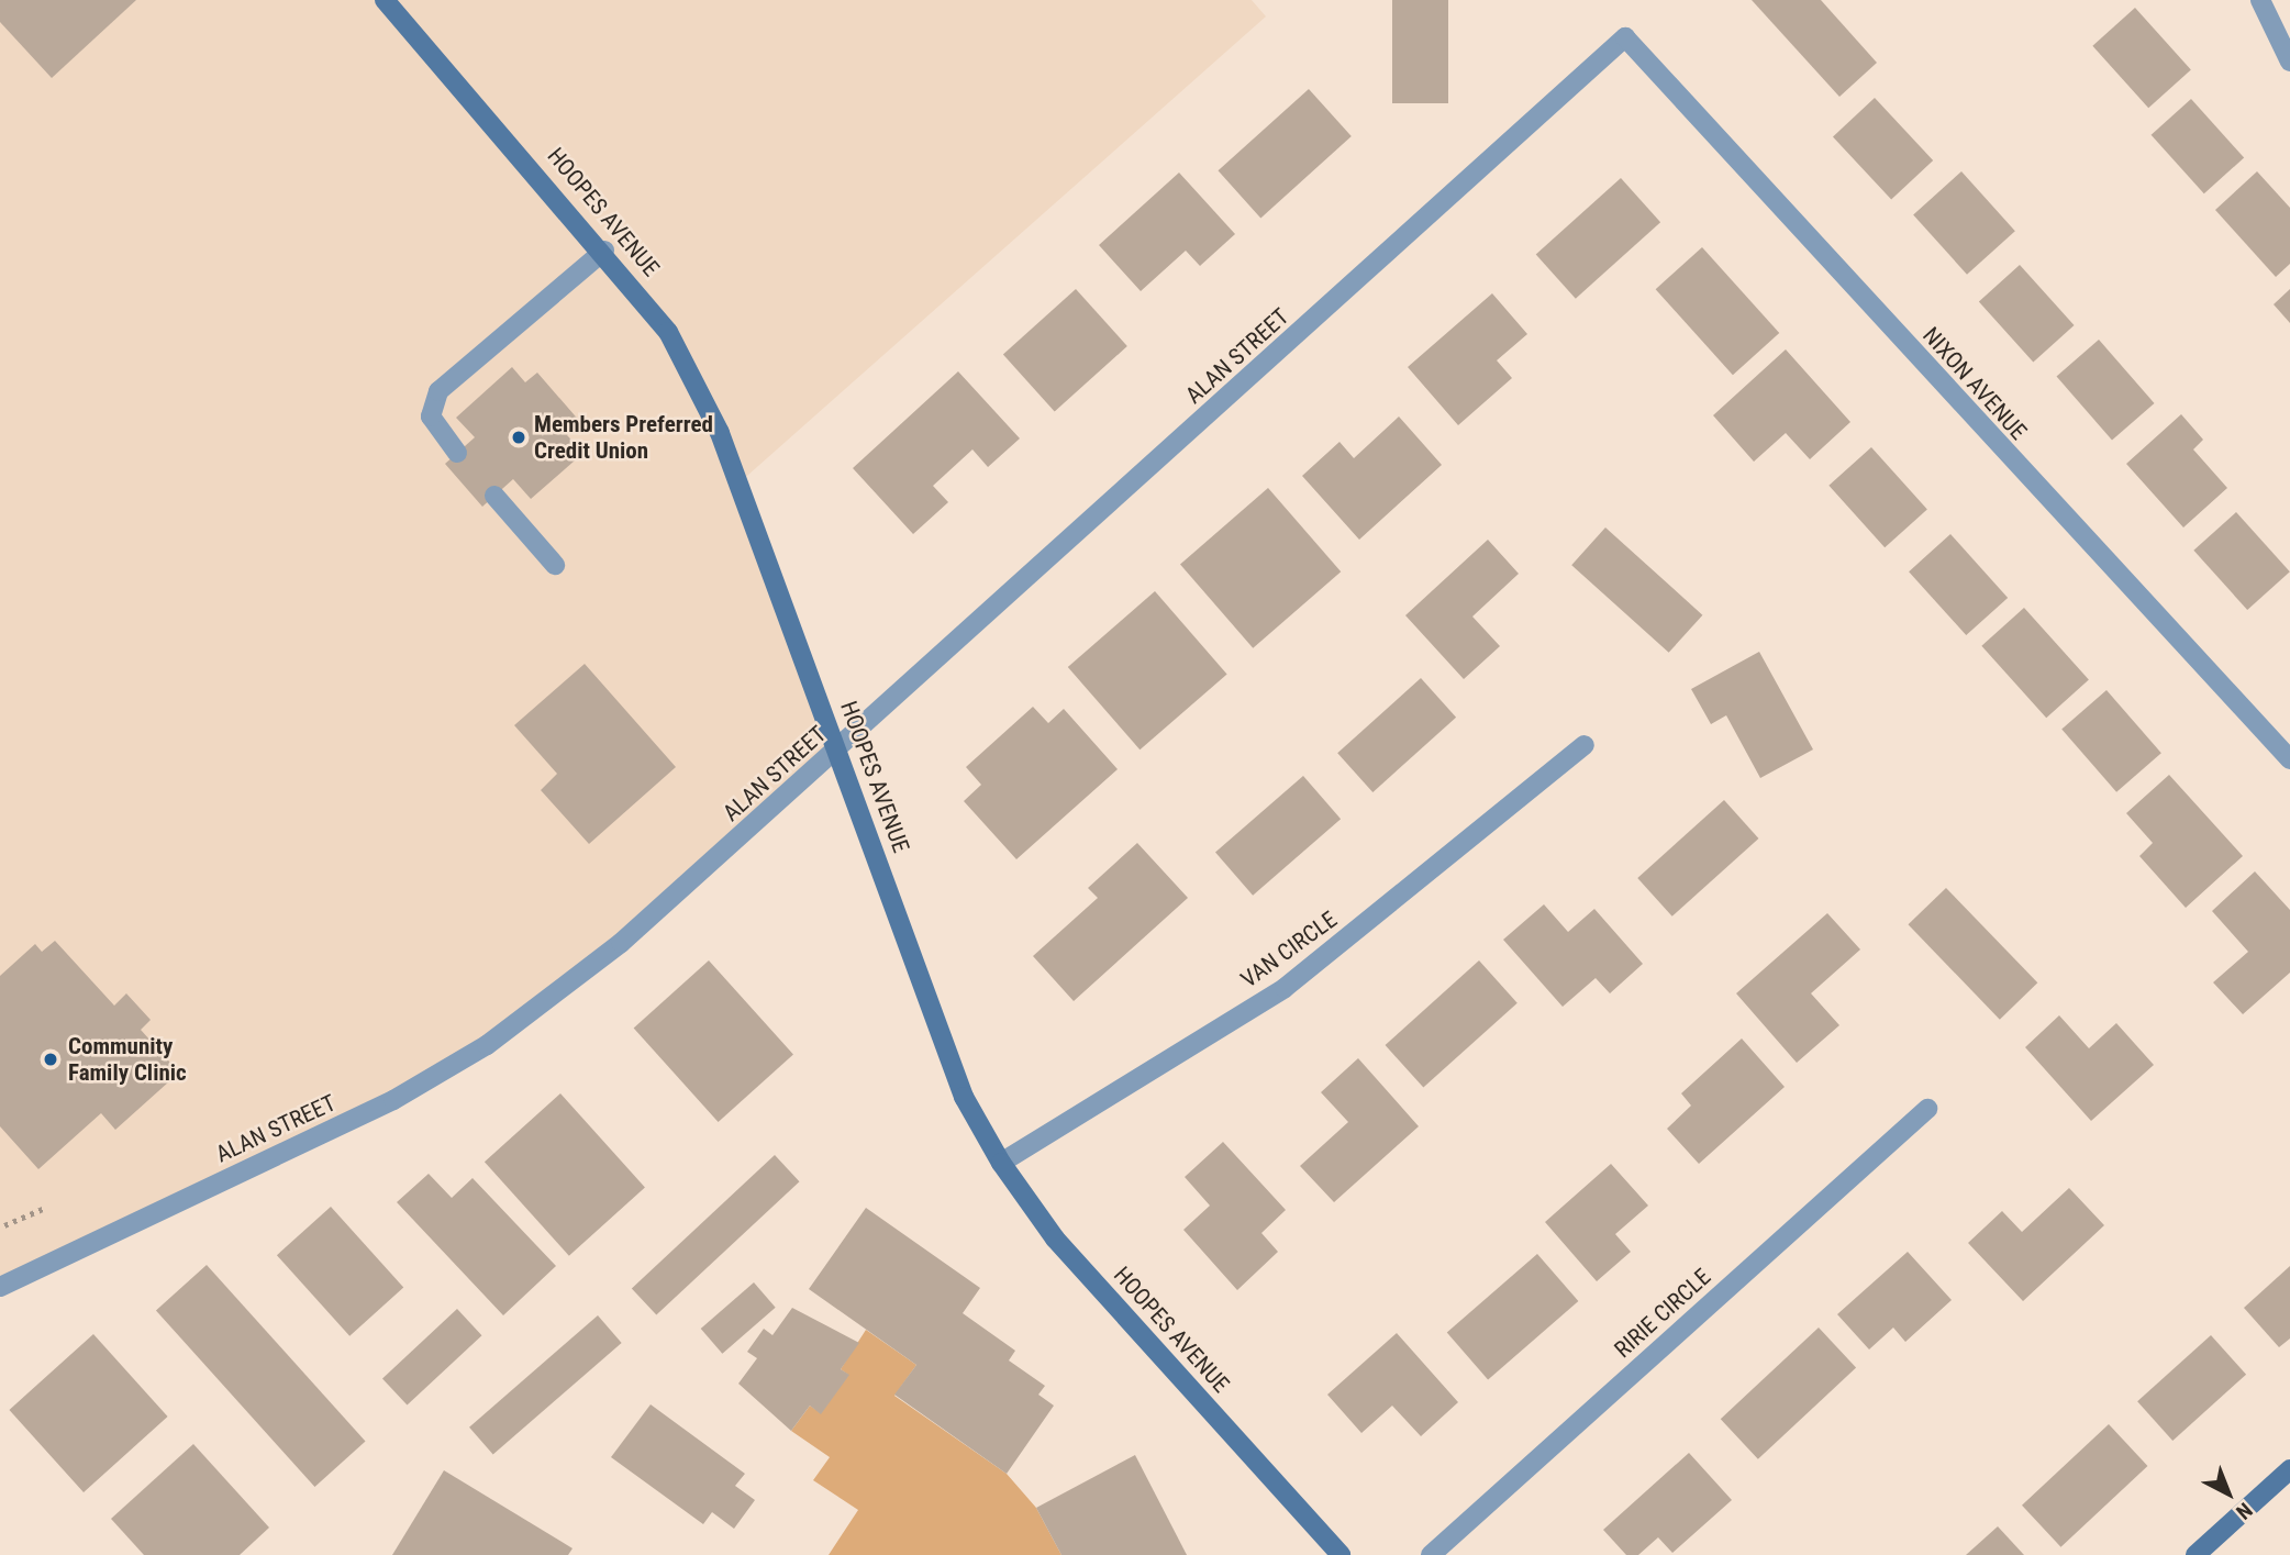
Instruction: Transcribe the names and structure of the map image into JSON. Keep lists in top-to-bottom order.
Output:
{
  "streets": {
    "street": [
      "HOOPES AVENUE",
      "ALAN STREET",
      "NIXON AVENUE",
      "VAN CIRCLE",
      "RIRIE CIRCLE"
    ]
  },
  "crossings": [
    ["HOOPES AVENUE", "ALAN STREET"],
    ["HOOPES AVENUE", "VAN CIRCLE"],
    ["ALAN STREET", "NIXON AVENUE"]
  ],
  "places": ["Members Preferred Credit Union", "Community Family Clinic"],
  "north": "bottom right"
}
